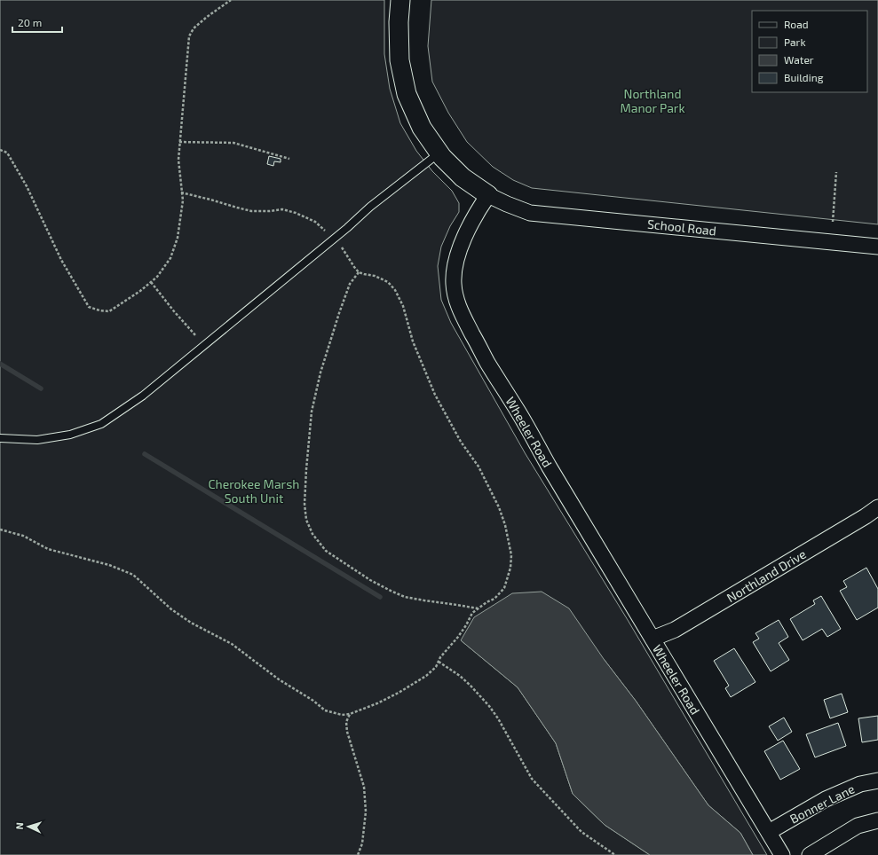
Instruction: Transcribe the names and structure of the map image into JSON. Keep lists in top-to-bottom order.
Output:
{
  "streets": {
    "street": [
      "School Road",
      "Wheeler Road",
      "Northland Drive",
      "Bonner Lane"
    ]
  },
  "crossings": [
    ["School Road", "Wheeler Road"],
    ["Wheeler Road", "Northland Drive"],
    ["Wheeler Road", "Bonner Lane"]
  ],
  "parks": ["Northland Manor Park", "Cherokee Marsh South Unit"],
  "legend": [
    "Road",
    "Park",
    "Water",
    "Building"
  ],
  "scale_bar": "20 m",
  "north": "left"
}
